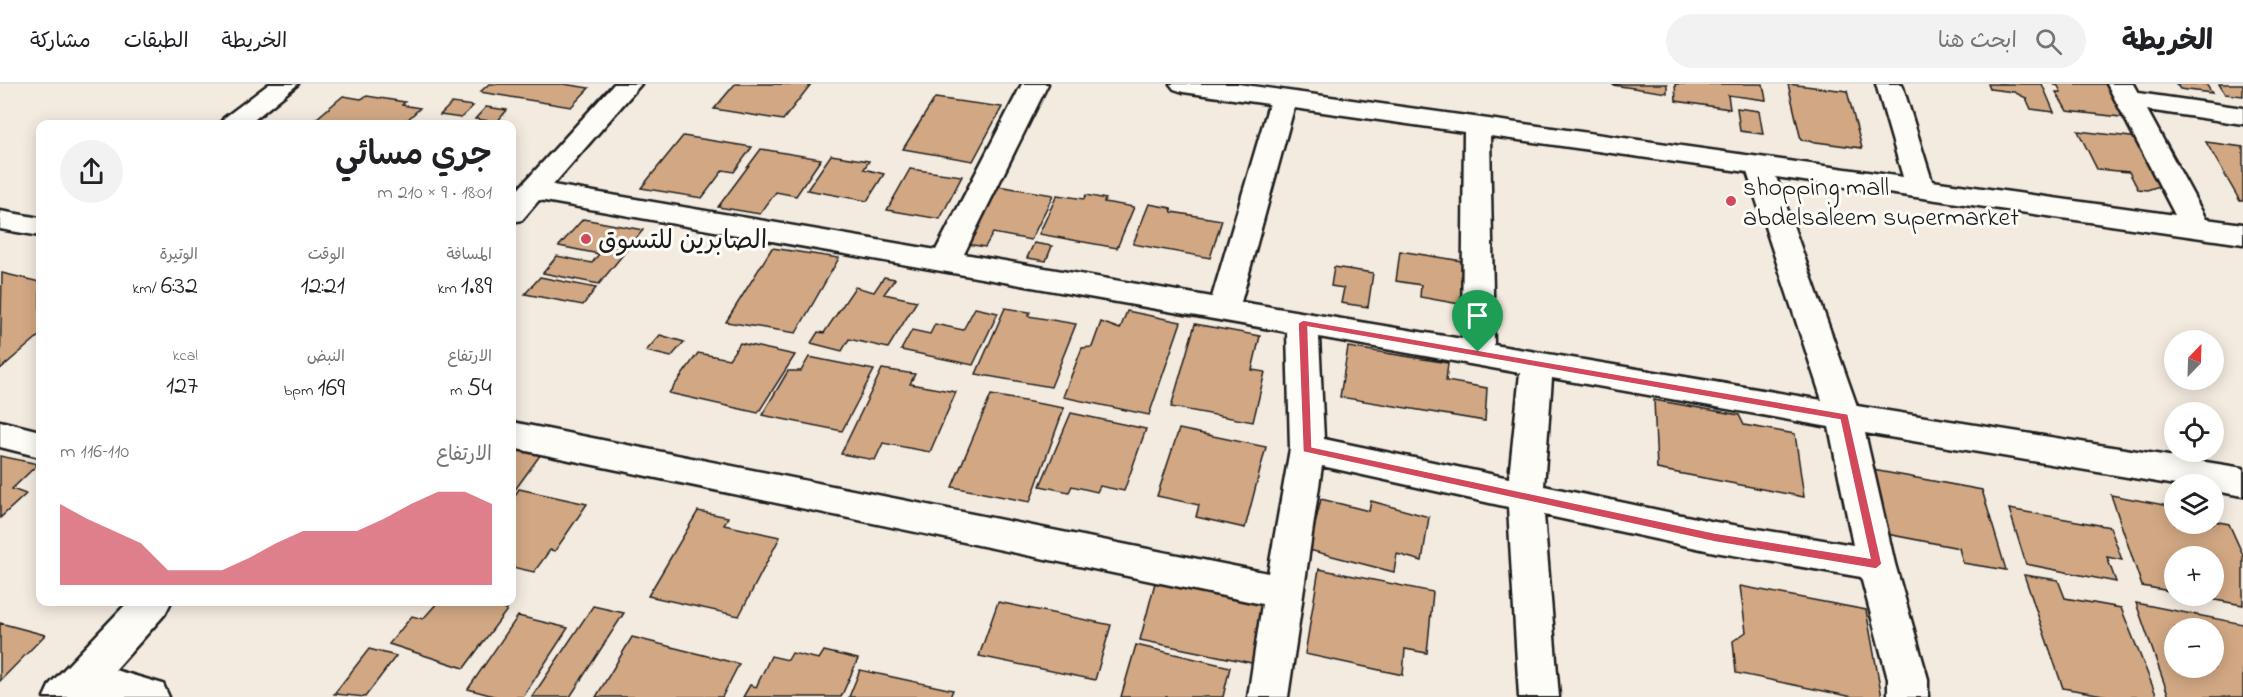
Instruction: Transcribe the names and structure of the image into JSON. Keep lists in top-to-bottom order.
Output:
{
  "places": ["shopping mall abdelsaleem supermarket", "الصابرين للتسوق"],
  "north": "top right",
  "page": {
    "header": "الخريطة",
    "search": "ابحث هنا",
    "nav": ["الخريطة", "الطبقات", "مشاركة"],
    "heading": ["جري مسائي", "18:01 · 9 × 210 m"],
    "stats": [
      ["المسافة", "1.89 km"],
      ["الوقت", "12:21"],
      ["الوتيرة", "6:32 /km"],
      ["الارتفاع", "54 m"],
      ["النبض", "169 bpm"],
      ["kcal", "127"]
    ],
    "map_buttons": ["+", "−"],
    "chart": ["الارتفاع", "110–116 m"]
  }
}
